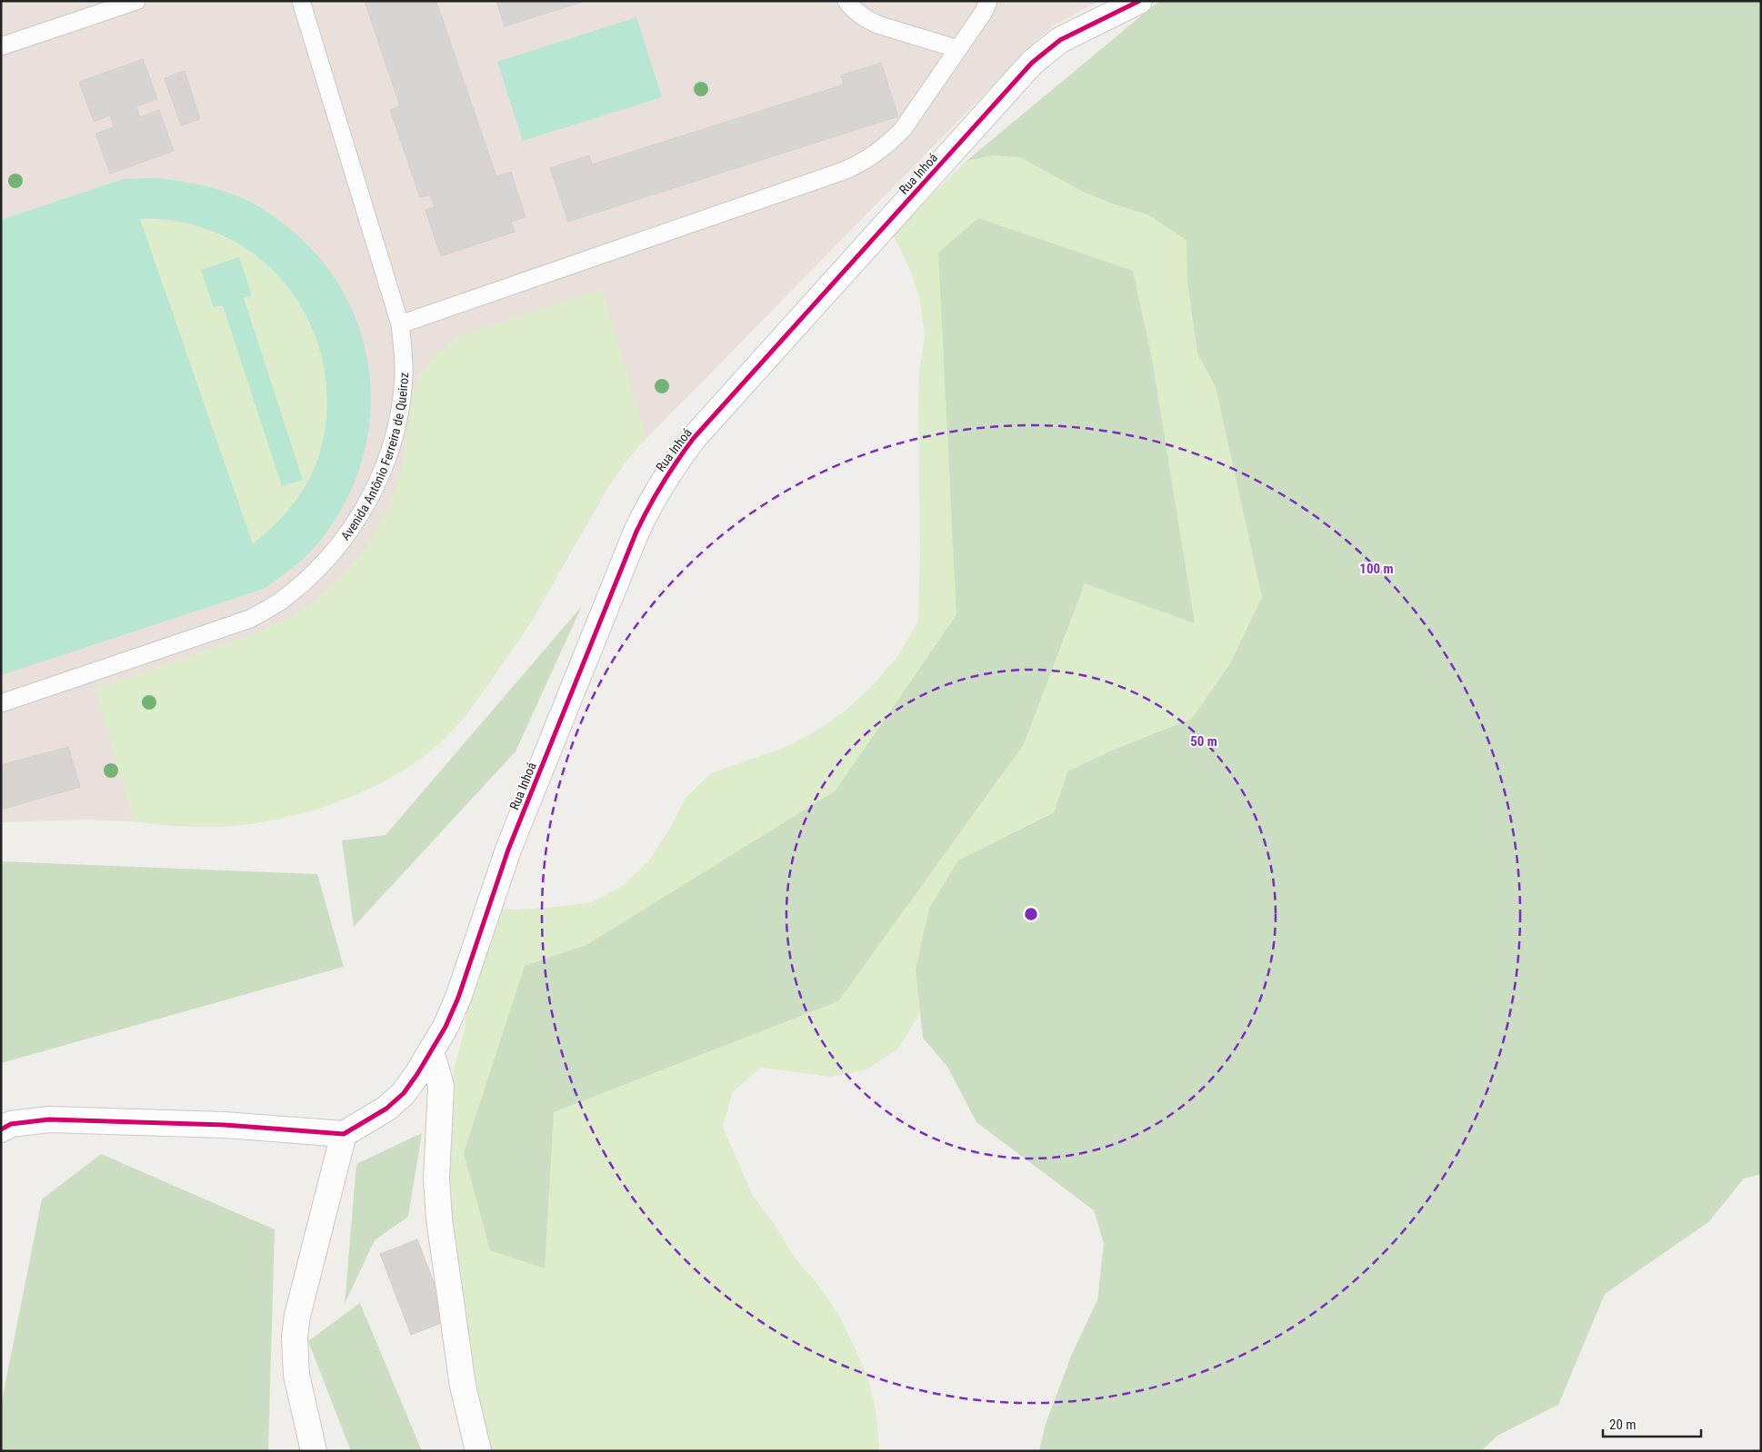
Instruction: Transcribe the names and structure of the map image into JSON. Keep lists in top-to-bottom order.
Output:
{
  "streets": {
    "street": ["Rua Inhoá"],
    "lane": ["Avenida Antônio Ferreira de Queiroz"]
  },
  "scale_bar": "20 m",
  "rings": ["100 m", "50 m"]
}
